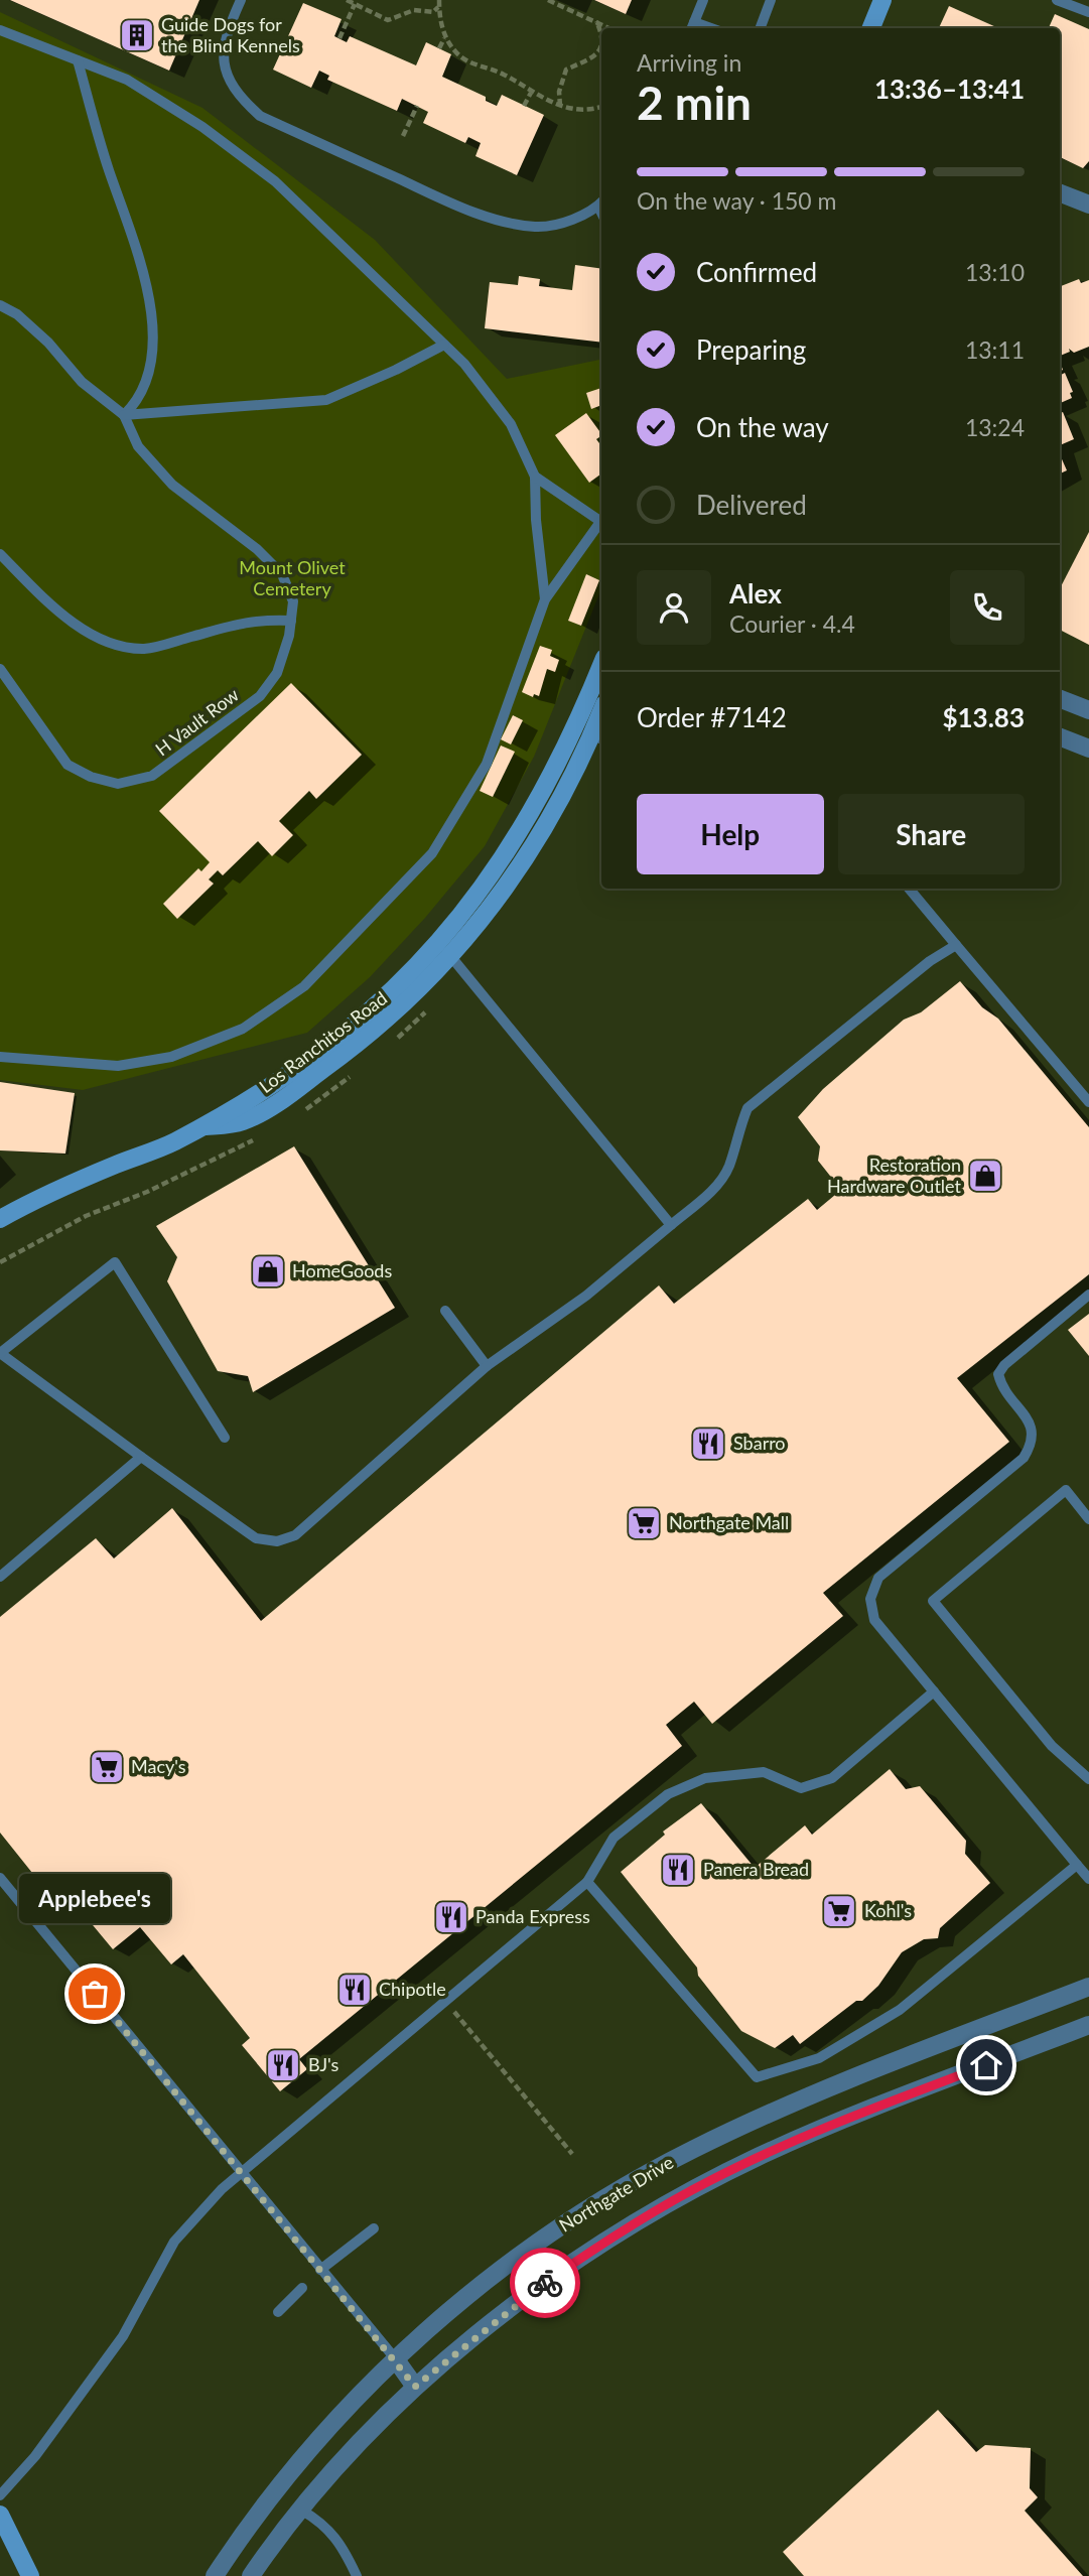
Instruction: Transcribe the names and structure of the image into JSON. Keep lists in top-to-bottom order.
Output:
{
  "streets": {
    "main road": ["Los Ranchitos Road"],
    "street": ["Northgate Drive"],
    "lane": ["H Vault Row"]
  },
  "parks": ["Mount Olivet Cemetery"],
  "places": {
    "building": ["Guide Dogs for the Blind Kennels"],
    "shop": ["Restoration Hardware Outlet", "HomeGoods"],
    "restaurant": [
      "Sbarro",
      "Panera Bread",
      "Panda Express",
      "Chipotle",
      "BJ's"
    ],
    "supermarket": ["Northgate Mall", "Macy's", "Kohl's"],
    "other": ["Applebee's"]
  },
  "page": {
    "heading": ["2 min", "Arriving in", "13:36–13:41"],
    "panel": [
      "Alex",
      "Courier · 4.4",
      "Order #7142",
      "$13.83"
    ],
    "bar": "On the way · 150 m",
    "list": [
      ["Confirmed", "13:10"],
      ["Preparing", "13:11"],
      ["On the way", "13:24"],
      "Delivered"
    ],
    "buttons": ["Help", "Share"],
    "bubble": "Applebee's"
  }
}
